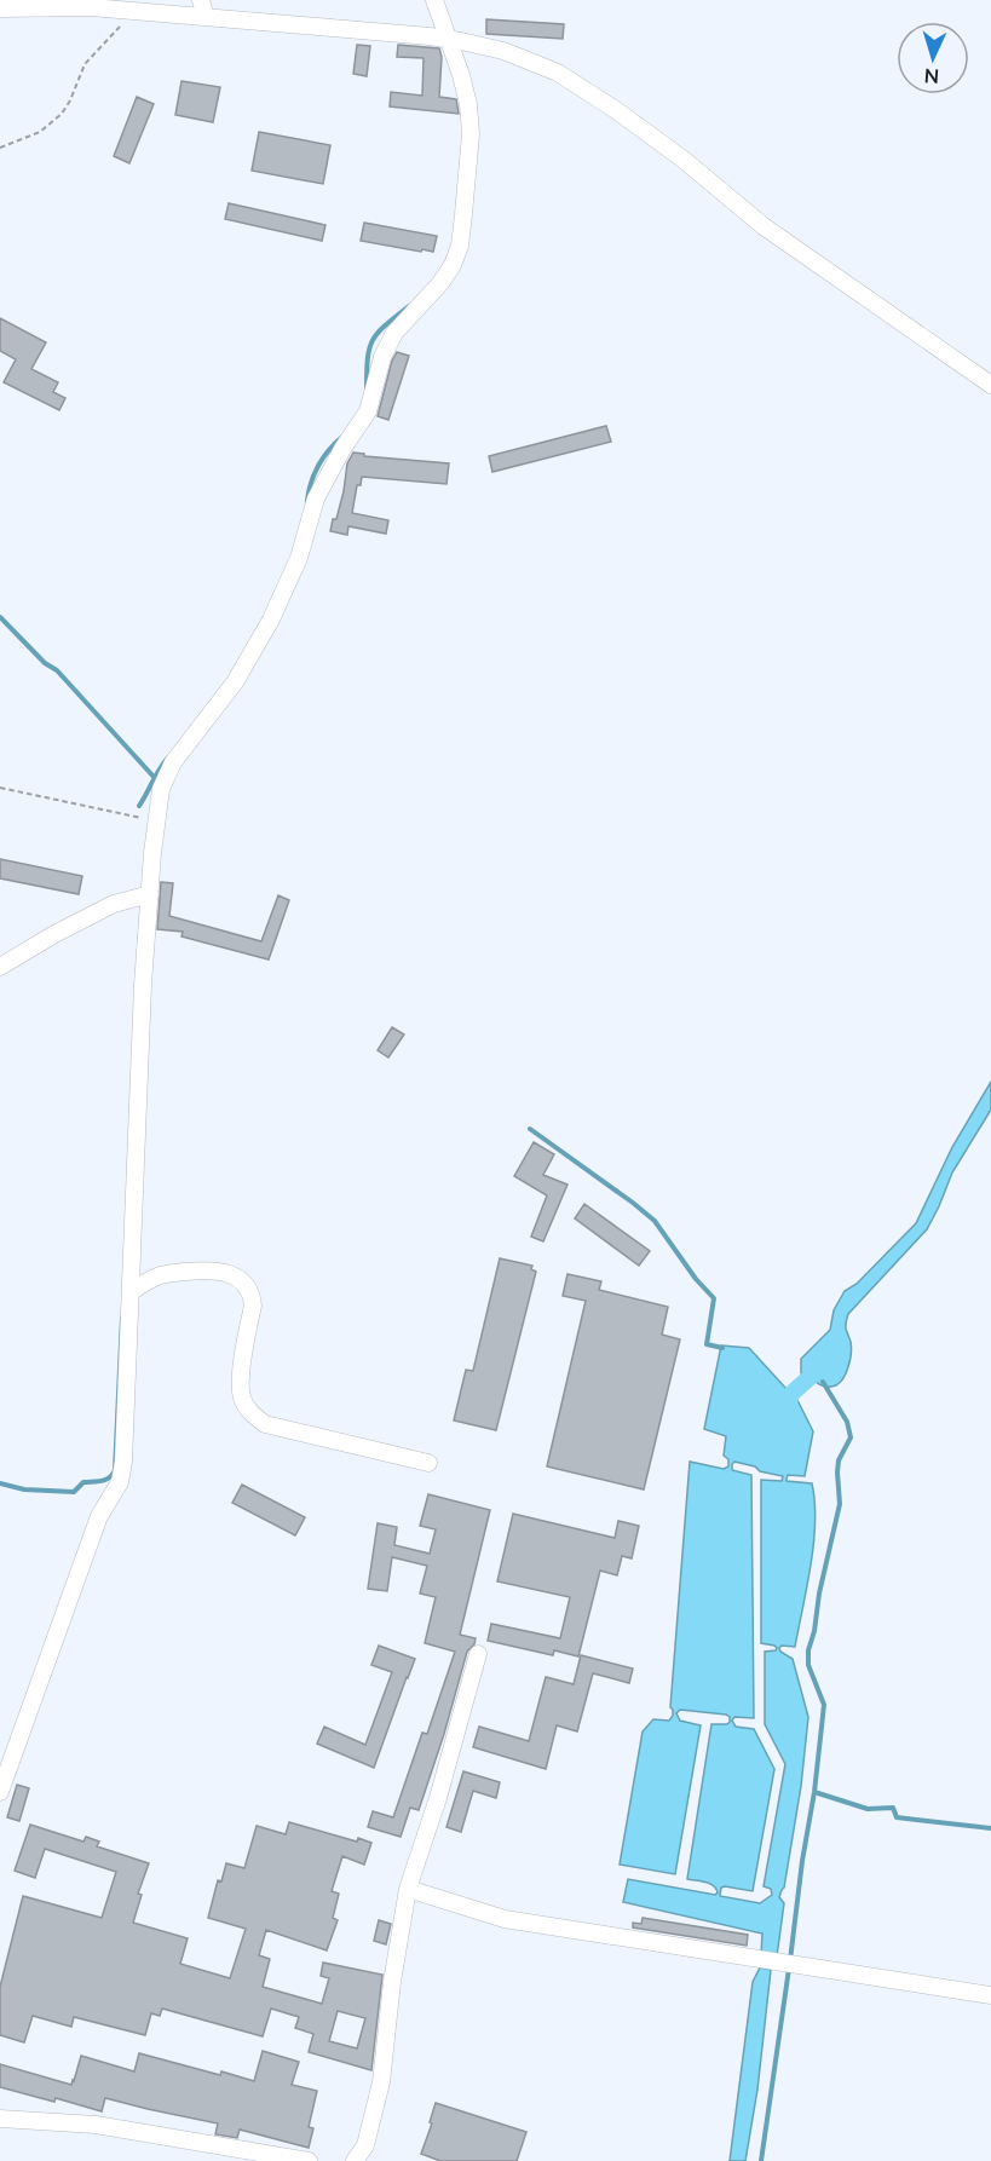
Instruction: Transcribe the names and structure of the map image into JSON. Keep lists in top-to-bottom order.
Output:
{
  "north": "bottom"
}
